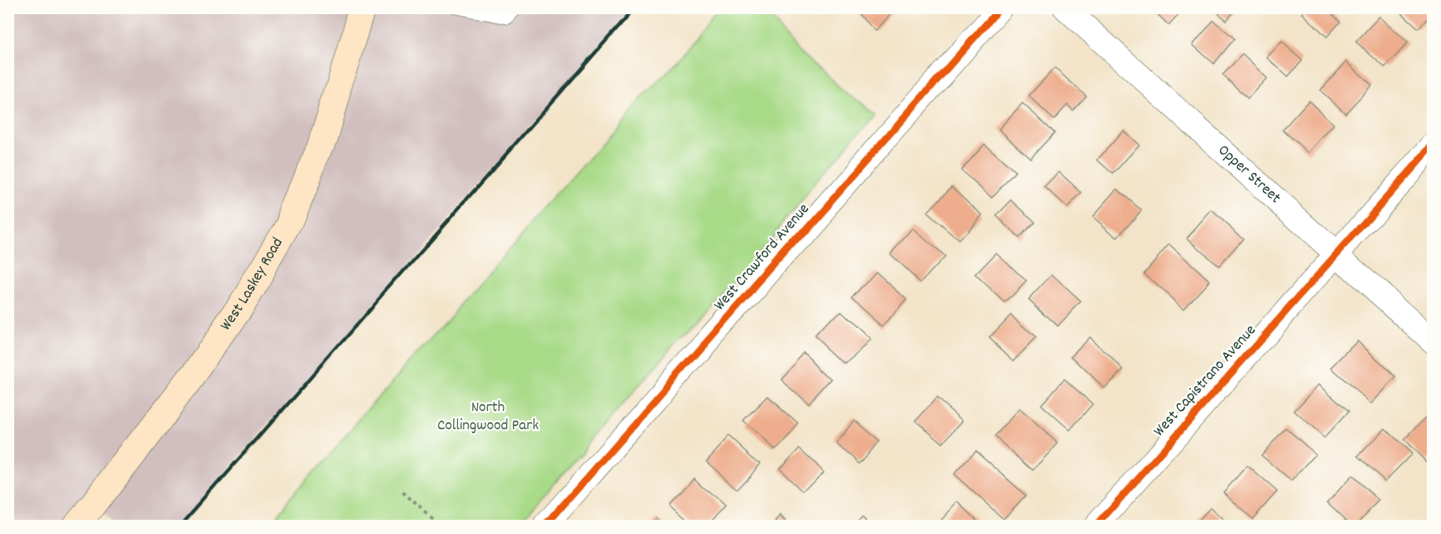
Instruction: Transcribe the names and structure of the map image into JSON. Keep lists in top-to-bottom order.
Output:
{
  "streets": {
    "main road": ["West Laskey Road"],
    "street": ["Opper Street", "West Crawford Avenue", "West Capistrano Avenue"]
  },
  "crossings": [
    ["Opper Street", "West Capistrano Avenue"]
  ],
  "parks": ["North Collingwood Park"]
}
